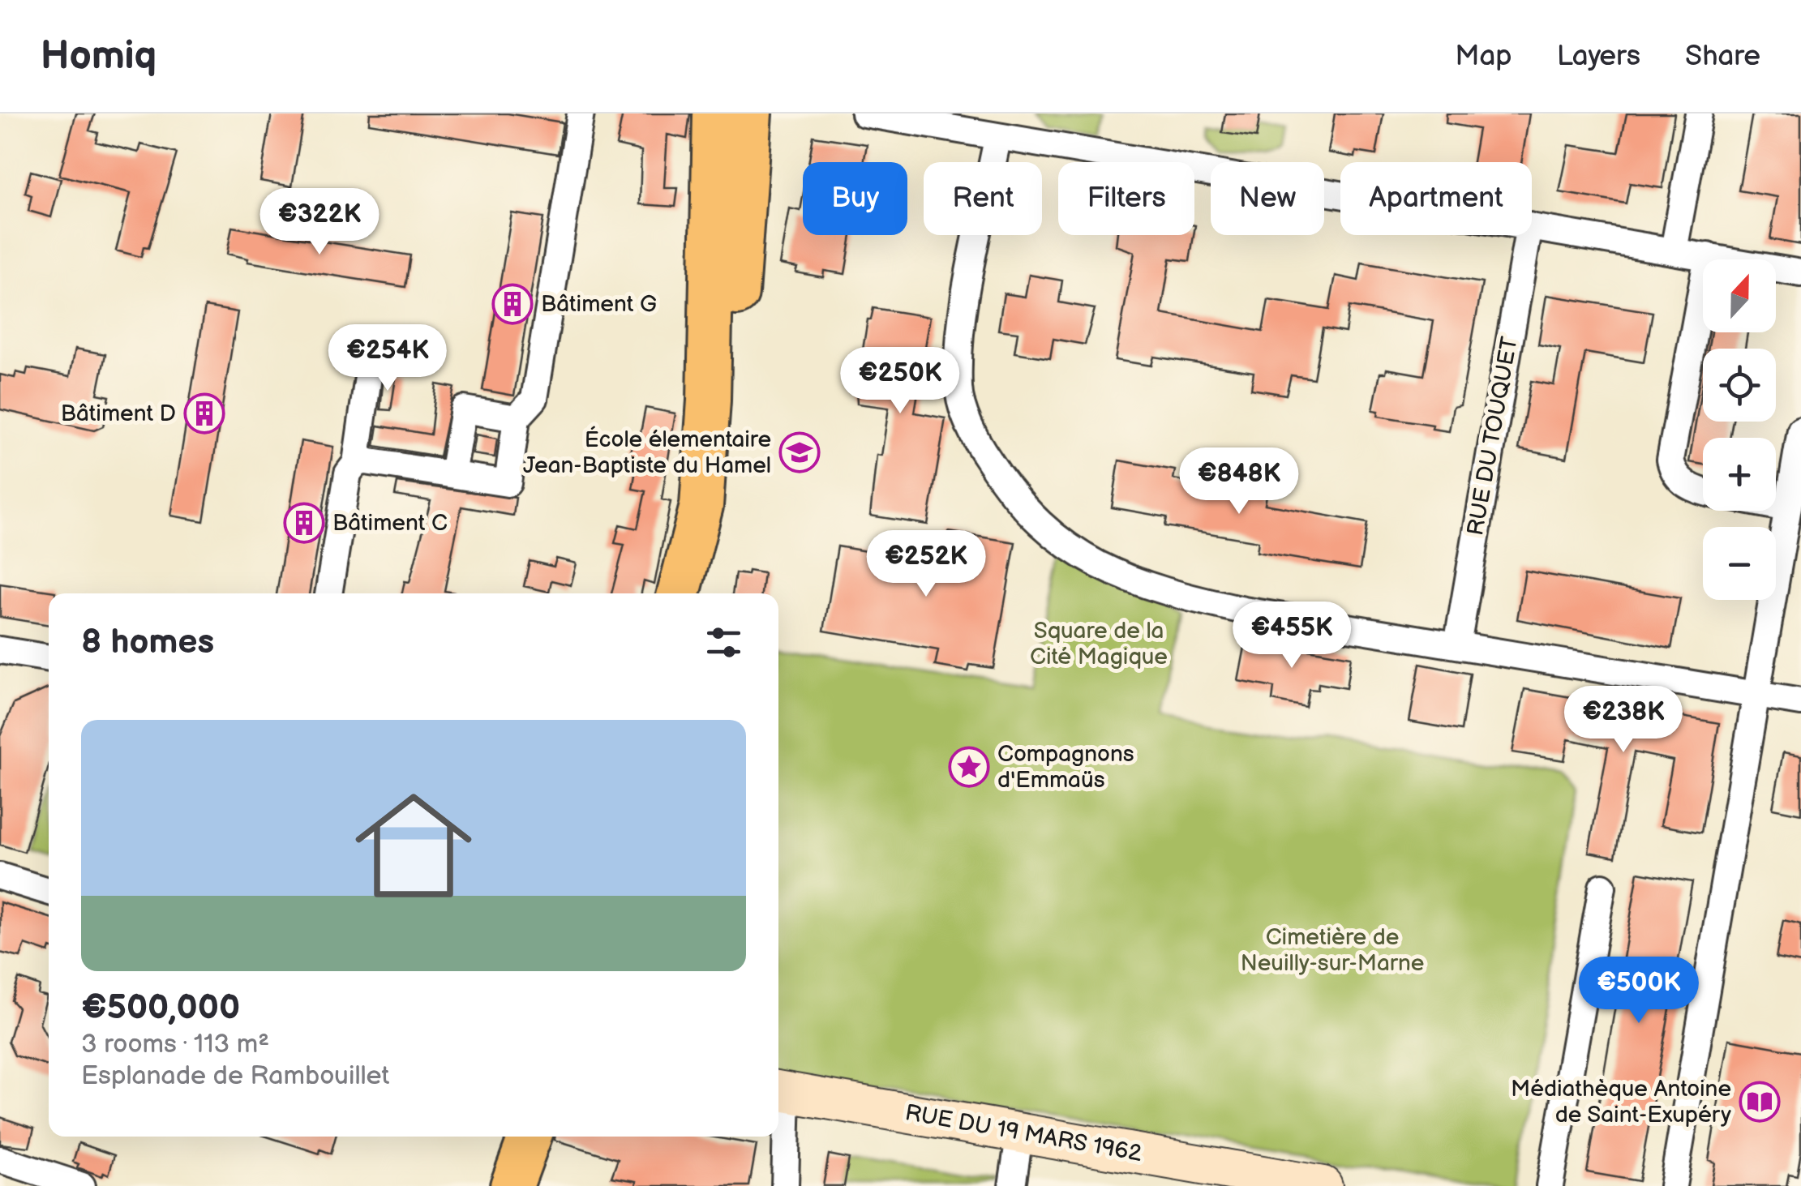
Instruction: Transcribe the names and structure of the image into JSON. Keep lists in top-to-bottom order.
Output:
{
  "streets": {
    "street": ["RUE DU TOUQUET", "RUE DU 19 MARS 1962"]
  },
  "parks": ["Square de la Cité Magique", "Cimetière de Neuilly-sur-Marne"],
  "places": {
    "building": ["Bâtiment G", "Bâtiment D", "Bâtiment C"],
    "school or university": ["École élementaire Jean-Baptiste du Hamel"],
    "place": ["Compagnons d'Emmaüs"],
    "library": ["Médiathèque Antoine de Saint-Exupéry"]
  },
  "north": "top",
  "page": {
    "header": "Homiq",
    "nav": ["Map", "Layers", "Share"],
    "chip": [
      "Buy",
      "Rent",
      "Filters",
      "New",
      "Apartment"
    ],
    "price": [
      "€322K",
      "€254K",
      "€250K",
      "€848K",
      "€252K",
      "€455K",
      "€238K",
      "€500K"
    ],
    "map_buttons": ["+", "−"],
    "heading": "8 homes",
    "list": [
      {
        "name": "€500,000",
        "note": "3 rooms · 113 m² · Esplanade de Rambouillet"
      }
    ]
  }
}
